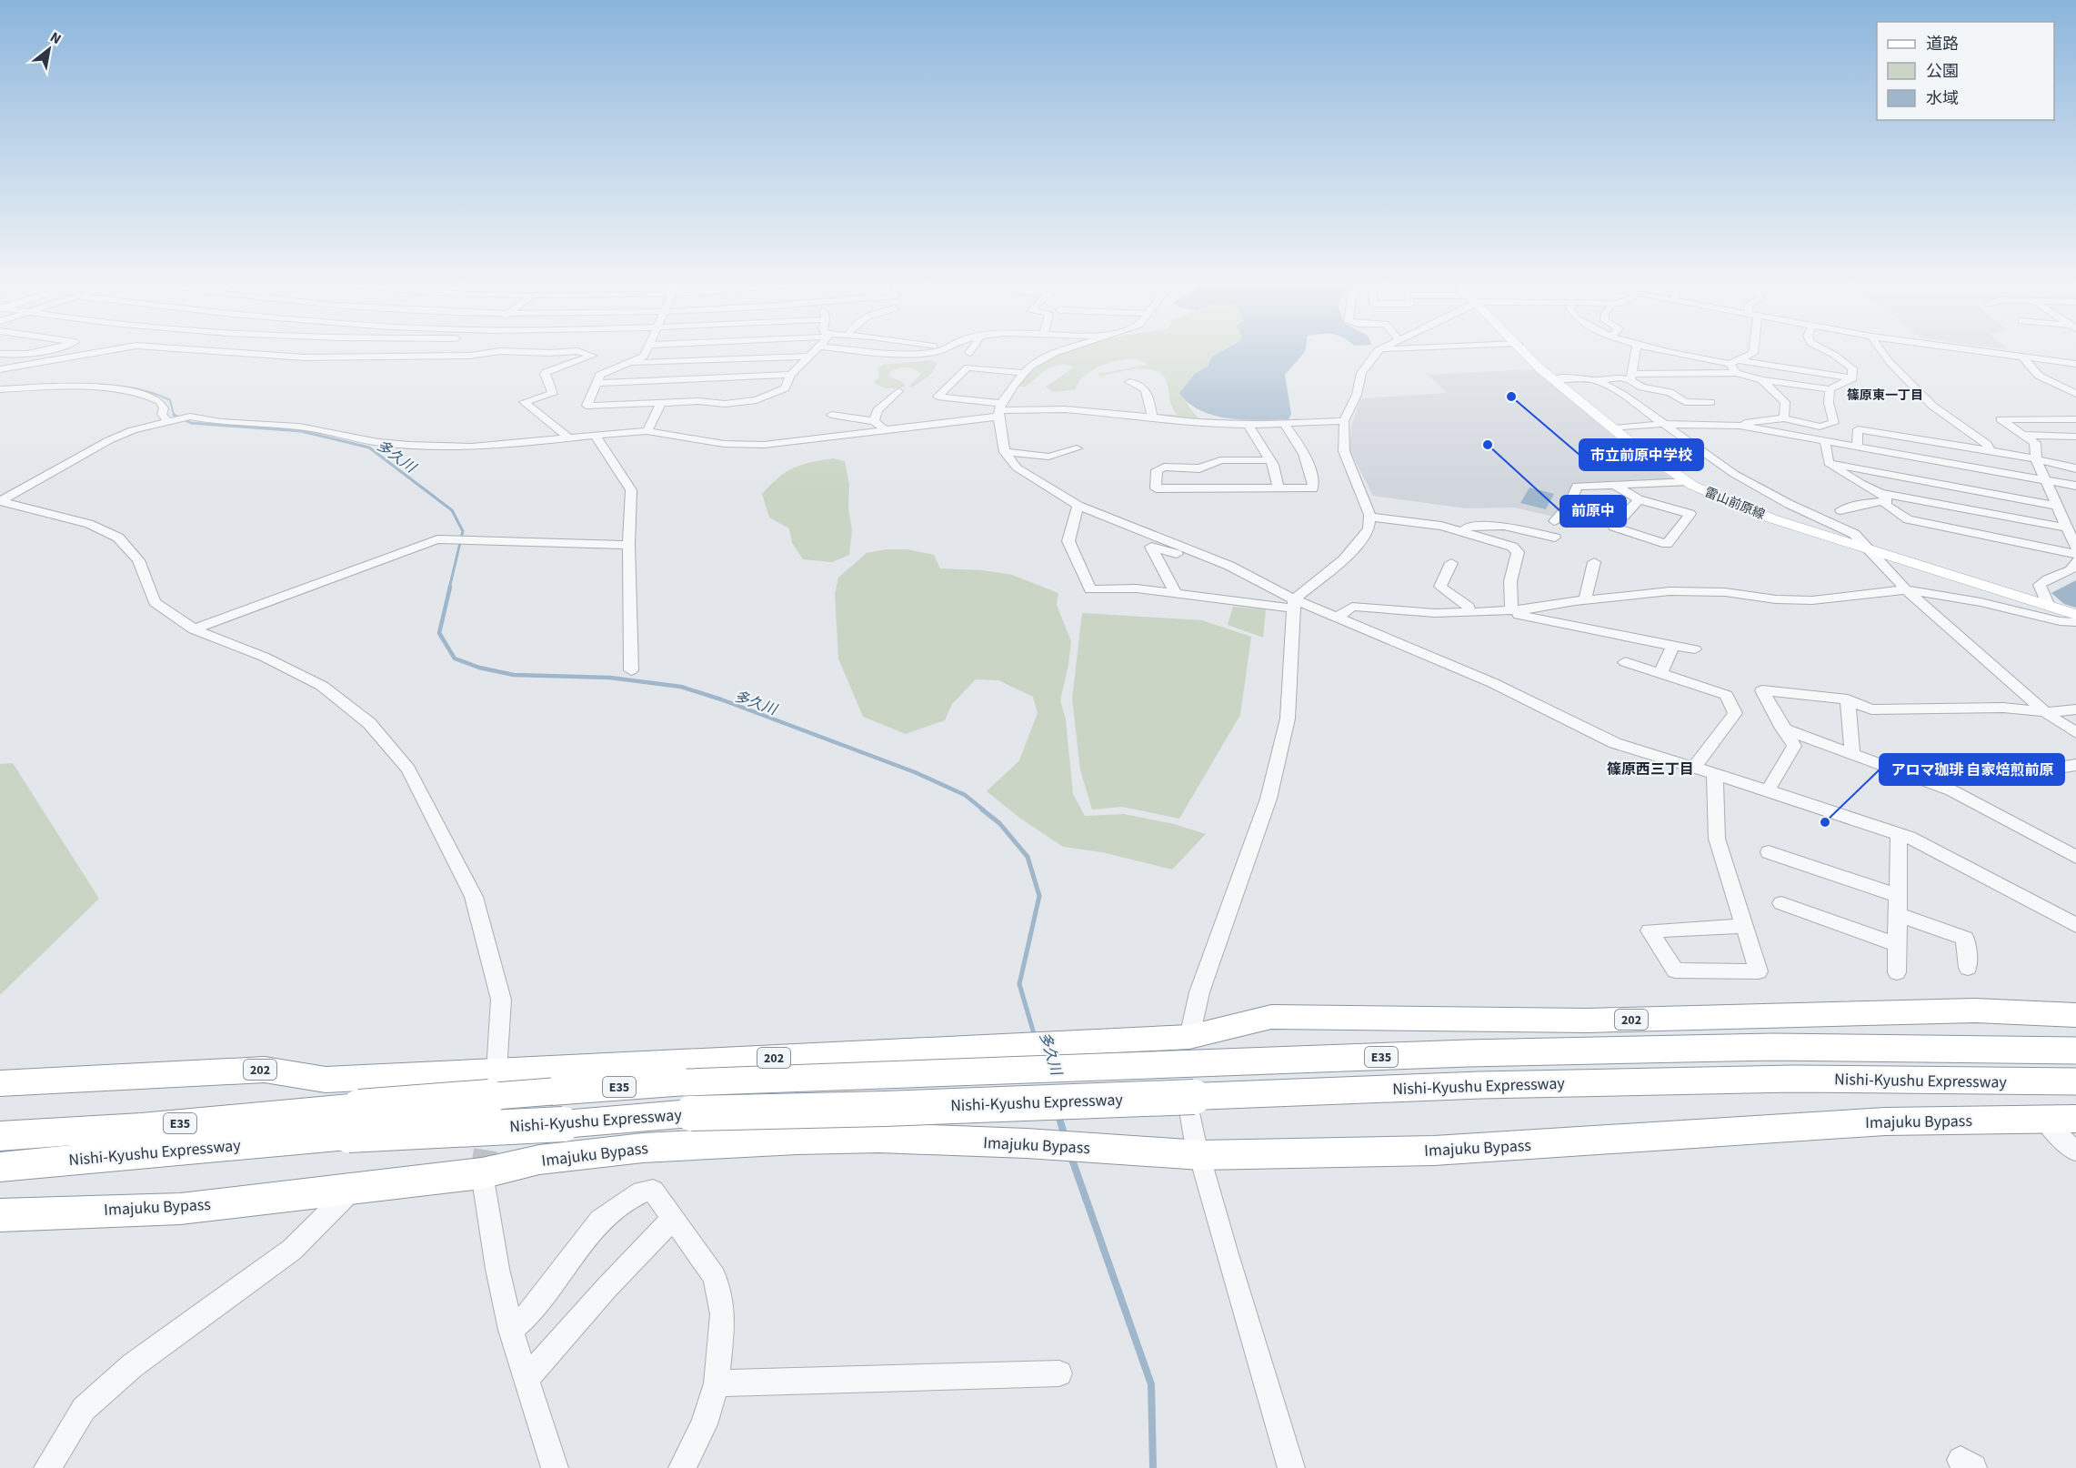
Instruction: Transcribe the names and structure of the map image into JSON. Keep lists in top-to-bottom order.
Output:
{
  "streets": {
    "highway": [
      "202",
      "E35",
      "Nishi-Kyushu Expressway",
      "Imajuku Bypass"
    ],
    "main road": ["雷山前原線"]
  },
  "districts": ["篠原東一丁目", "篠原西三丁目"],
  "water": ["多久川"],
  "places": ["市立前原中学校", "前原中", "アロマ珈琲 自家焙煎前原"],
  "legend": ["道路", "公園", "水域"],
  "north": "top right"
}
